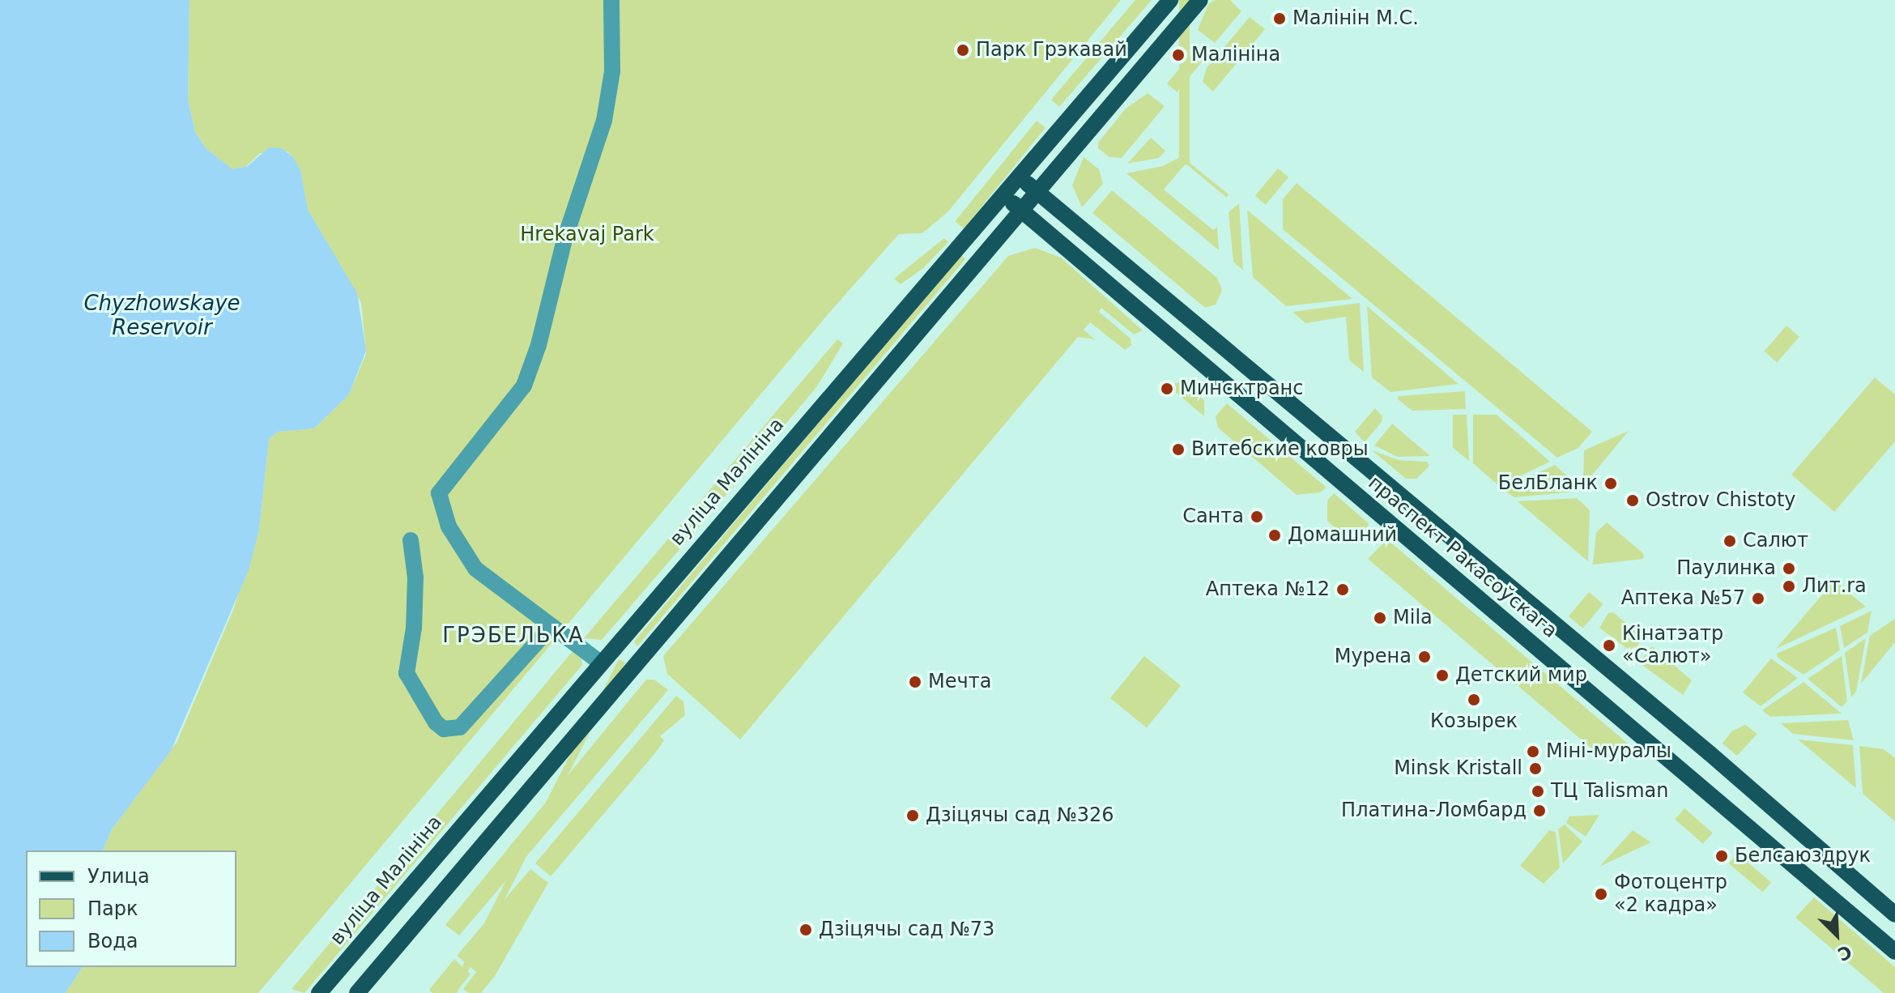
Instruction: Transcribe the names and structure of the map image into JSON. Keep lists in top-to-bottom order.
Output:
{
  "streets": {
    "main road": ["вуліца Малініна", "праспект Ракасоўскага"]
  },
  "crossings": [
    ["вуліца Малініна", "праспект Ракасоўскага"]
  ],
  "districts": ["ГРЭБЕЛЬКА"],
  "water": ["Chyzhowskaye Reservoir"],
  "parks": ["Hrekavaj Park"],
  "places": [
    "Малінін М.С.",
    "Парк Грэкавай",
    "Малініна",
    "Минсктранс",
    "Витебские ковры",
    "БелБланк",
    "Ostrov Chistoty",
    "Санта",
    "Домашний",
    "Салют",
    "Паулинка",
    "Лит.ra",
    "Аптека №12",
    "Аптека №57",
    "Mila",
    "Кінатэатр «Салют»",
    "Мурена",
    "Детский мир",
    "Мечта",
    "Козырек",
    "Міні-муралы",
    "Minsk Kristall",
    "ТЦ Talisman",
    "Платина-Ломбард",
    "Дзіцячы сад №326",
    "Белсаюздрук",
    "Фотоцентр «2 кадра»",
    "Дзіцячы сад №73"
  ],
  "legend": ["Улица", "Парк", "Вода"],
  "north": "bottom right"
}
